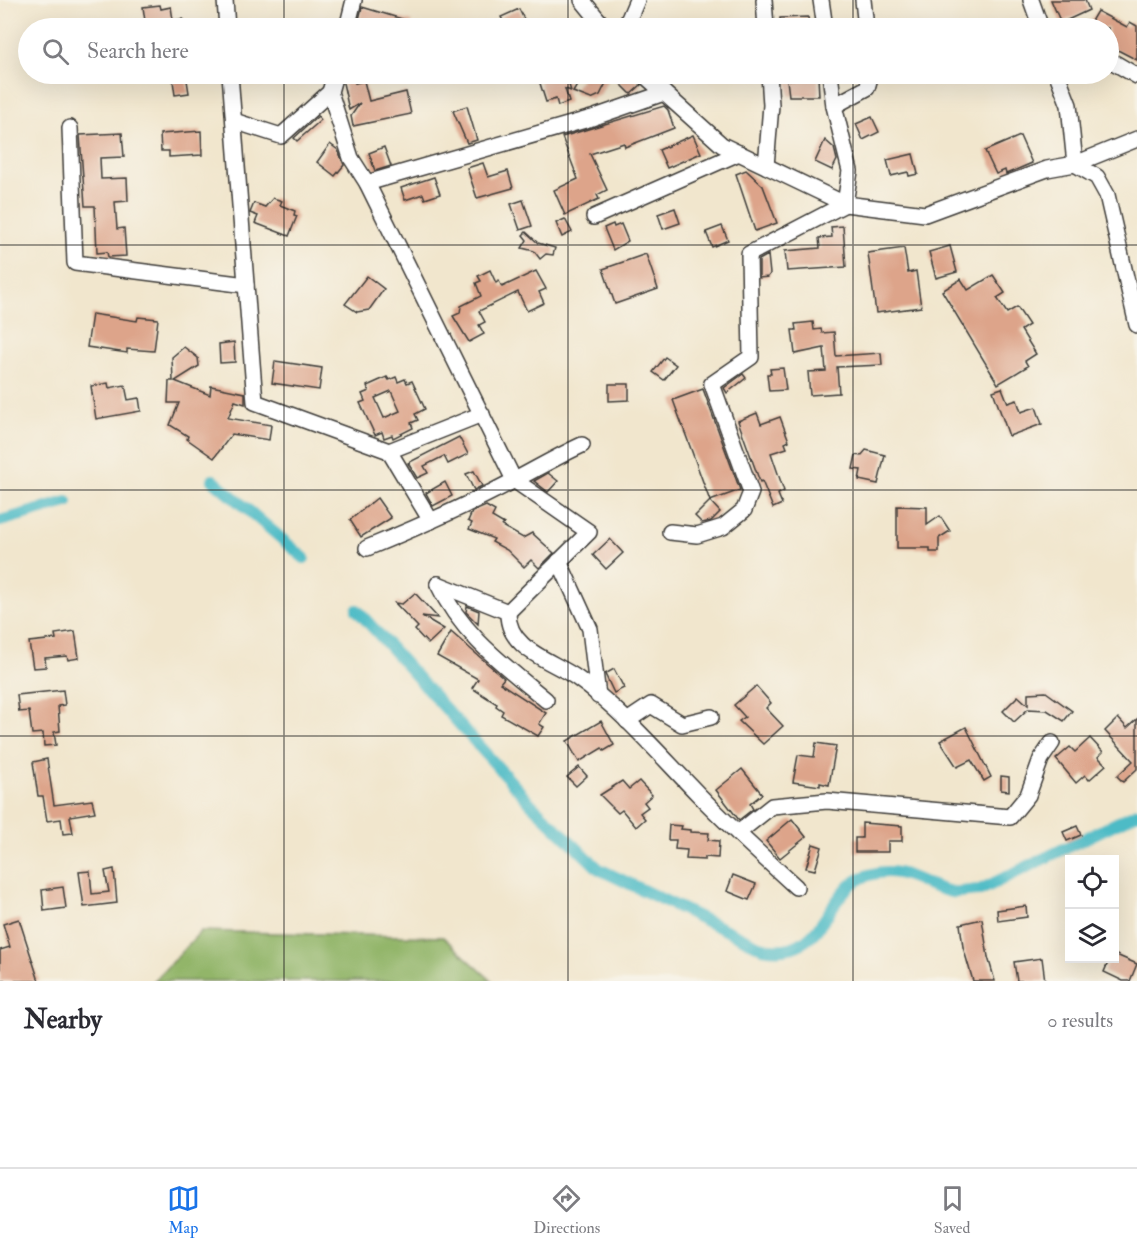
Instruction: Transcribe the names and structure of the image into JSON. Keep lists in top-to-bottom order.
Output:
{
  "page": {
    "search": "Search here",
    "heading": ["Nearby", "0 results"],
    "nav": ["Map", "Directions", "Saved"]
  }
}
